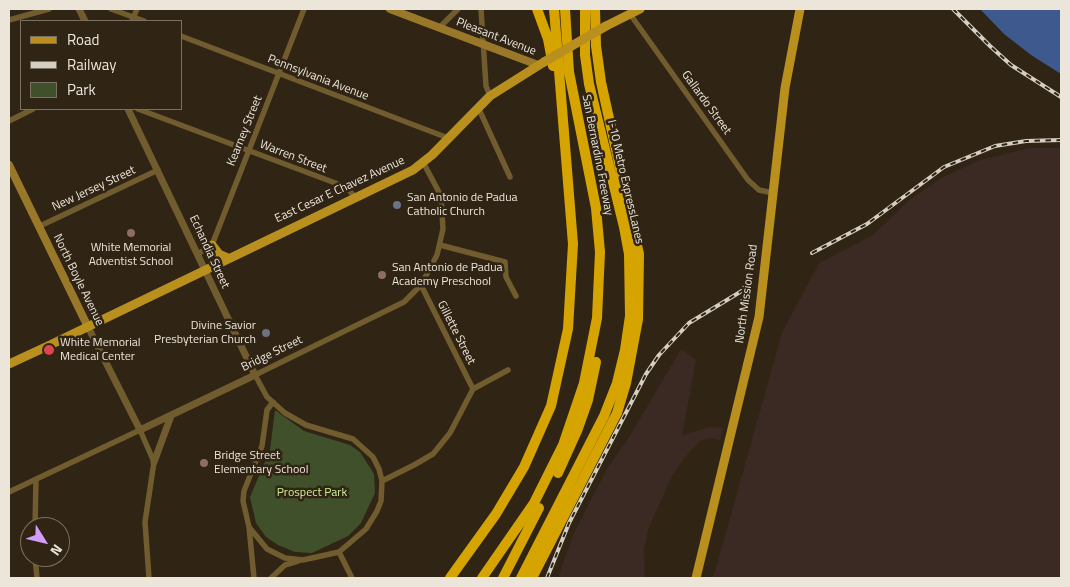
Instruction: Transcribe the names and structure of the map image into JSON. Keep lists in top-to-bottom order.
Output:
{
  "streets": {
    "highway": ["San Bernardino Freeway", "I-10 Metro ExpressLanes"],
    "main road": [
      "Pleasant Avenue",
      "East Cesar E Chavez Avenue",
      "North Boyle Avenue",
      "North Mission Road"
    ],
    "street": [
      "Pennsylvania Avenue",
      "Gallardo Street",
      "Kearney Street",
      "Warren Street",
      "New Jersey Street",
      "Echandia Street",
      "Gillette Street",
      "Bridge Street"
    ]
  },
  "crossings": [
    ["Pleasant Avenue", "East Cesar E Chavez Avenue"],
    ["Pennsylvania Avenue", "Kearney Street"],
    ["Pennsylvania Avenue", "East Cesar E Chavez Avenue"],
    ["Gallardo Street", "East Cesar E Chavez Avenue"],
    ["Gallardo Street", "North Mission Road"],
    ["Kearney Street", "Warren Street"],
    ["Warren Street", "East Cesar E Chavez Avenue"],
    ["New Jersey Street", "Echandia Street"],
    ["New Jersey Street", "North Boyle Avenue"],
    ["East Cesar E Chavez Avenue", "Echandia Street"],
    ["East Cesar E Chavez Avenue", "North Boyle Avenue"],
    ["East Cesar E Chavez Avenue", "Bridge Street"],
    ["Echandia Street", "Bridge Street"],
    ["North Boyle Avenue", "Bridge Street"],
    ["Gillette Street", "Bridge Street"]
  ],
  "parks": ["Prospect Park"],
  "places": [
    "San Antonio de Padua Catholic Church",
    "White Memorial Adventist School",
    "San Antonio de Padua Academy Preschool",
    "Divine Savior Presbyterian Church",
    "White Memorial Medical Center",
    "Bridge Street Elementary School"
  ],
  "legend": ["Road", "Railway", "Park"],
  "north": "bottom right"
}
